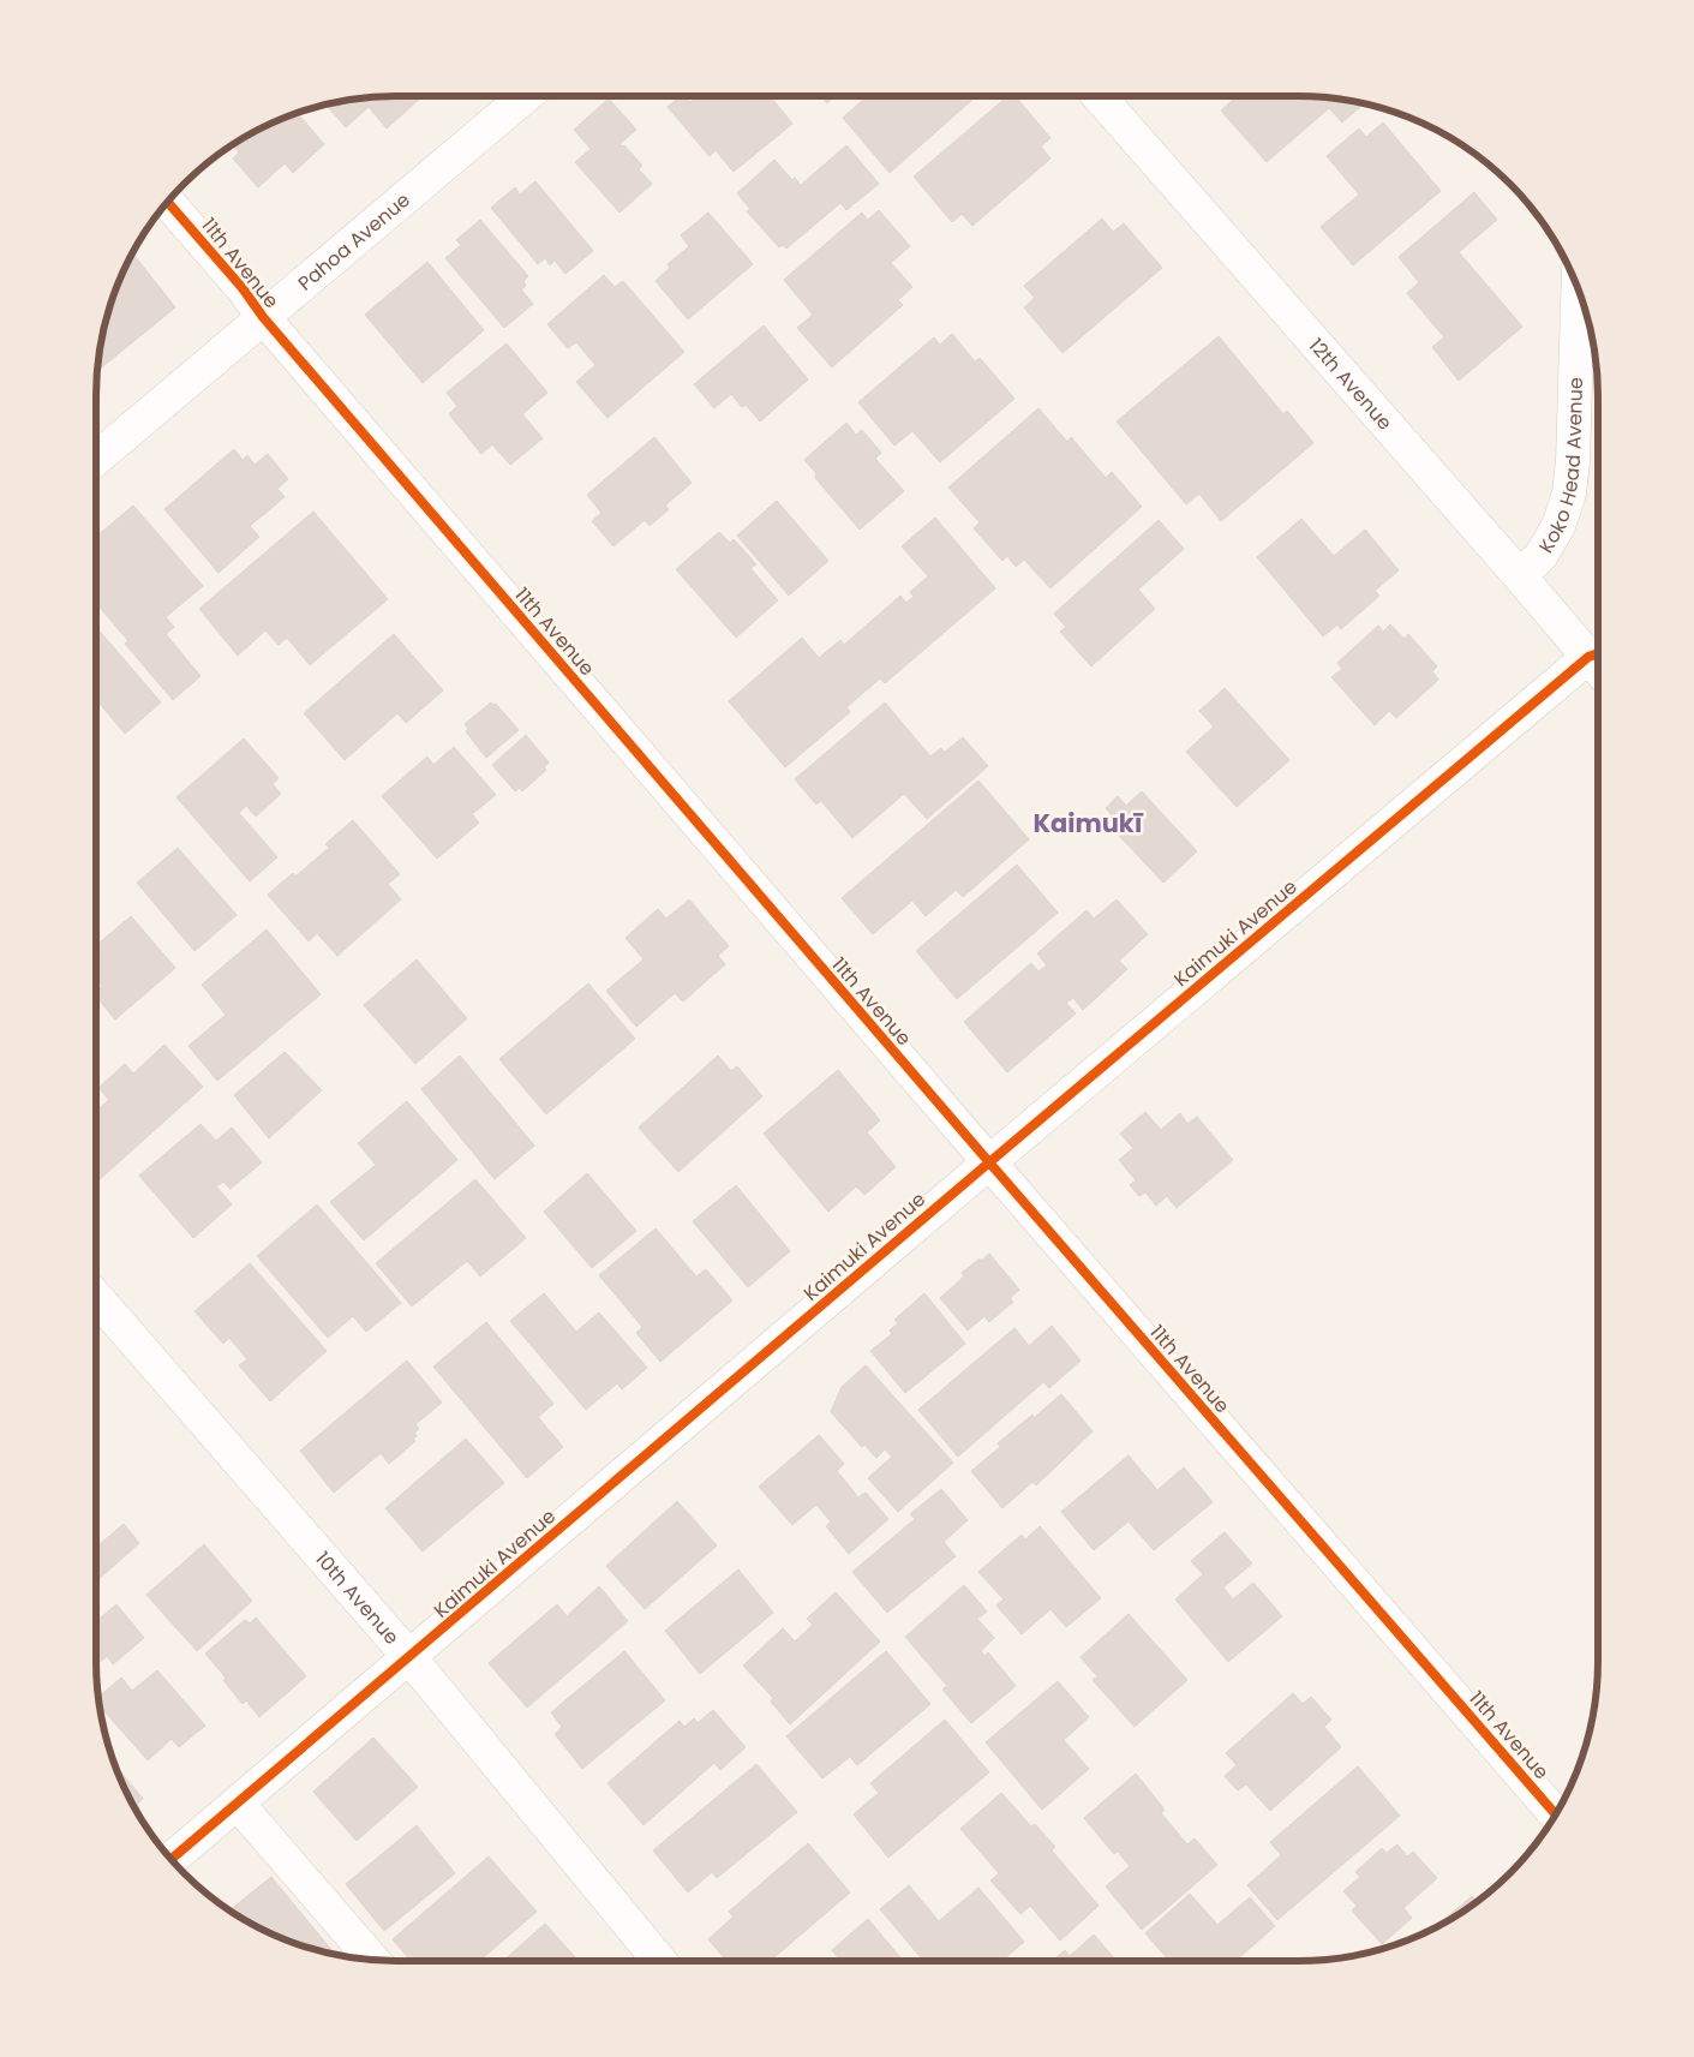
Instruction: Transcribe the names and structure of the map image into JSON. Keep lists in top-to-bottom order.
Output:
{
  "streets": {
    "street": [
      "Pahoa Avenue",
      "11th Avenue",
      "12th Avenue",
      "Koko Head Avenue",
      "Kaimuki Avenue",
      "10th Avenue"
    ]
  },
  "crossings": [
    ["Pahoa Avenue", "11th Avenue"],
    ["11th Avenue", "Kaimuki Avenue"],
    ["12th Avenue", "Koko Head Avenue"],
    ["Kaimuki Avenue", "10th Avenue"]
  ],
  "districts": ["Kaimukī"]
}
